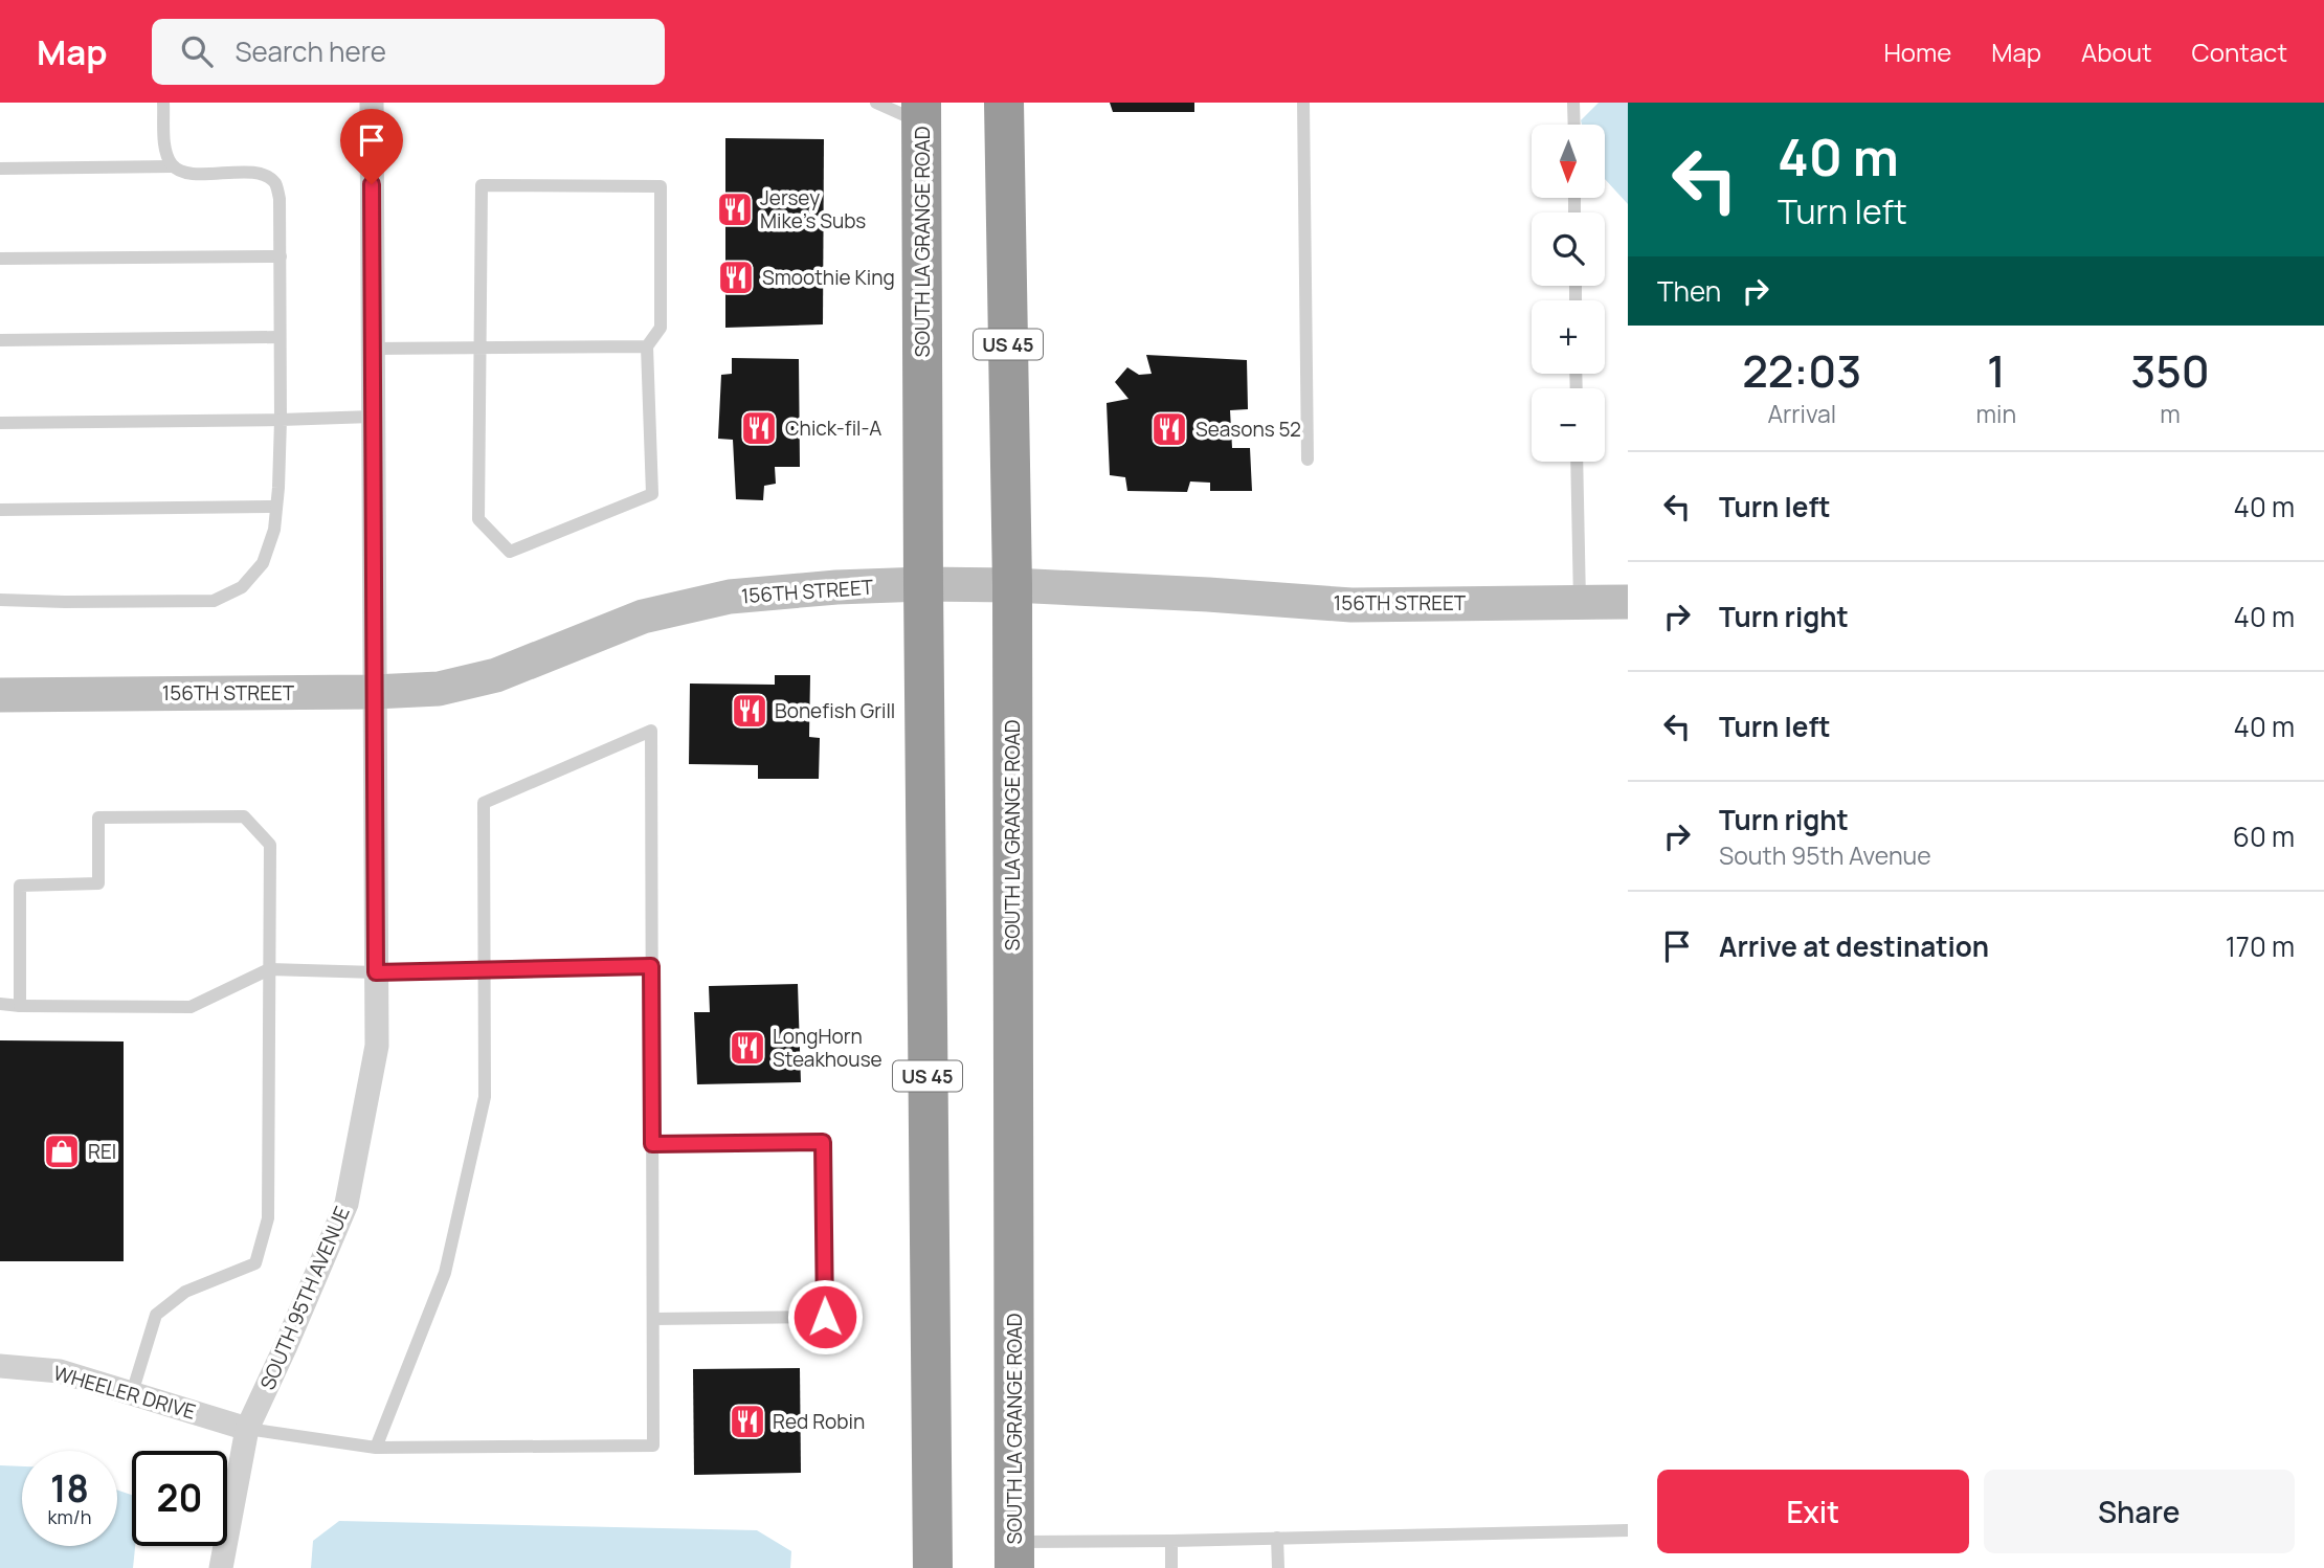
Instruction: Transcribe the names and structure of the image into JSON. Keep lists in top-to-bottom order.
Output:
{
  "streets": {
    "highway": ["SOUTH LA GRANGE ROAD", "US 45"],
    "street": ["156TH STREET", "SOUTH 95TH AVENUE", "WHEELER DRIVE"]
  },
  "crossings": [
    ["SOUTH LA GRANGE ROAD", "156TH STREET"],
    ["156TH STREET", "SOUTH 95TH AVENUE"],
    ["SOUTH 95TH AVENUE", "WHEELER DRIVE"]
  ],
  "places": {
    "restaurant": [
      "Jersey Mike's Subs",
      "Smoothie King",
      "Chick-fil-A",
      "Seasons 52",
      "Bonefish Grill",
      "LongHorn Steakhouse",
      "Red Robin"
    ],
    "shop": ["REI"]
  },
  "north": "bottom",
  "page": {
    "header": "Map",
    "search": "Search here",
    "nav": [
      "Home",
      "Map",
      "About",
      "Contact"
    ],
    "turn": ["40 m", "Turn left"],
    "map_buttons": ["+", "−"],
    "then": "Then",
    "eta": [
      "22:03",
      "Arrival",
      "1",
      "min",
      "350",
      "m"
    ],
    "list": [
      {
        "name": "Turn left",
        "value": "40 m"
      },
      {
        "name": "Turn right",
        "value": "40 m"
      },
      {
        "name": "Turn left",
        "value": "40 m"
      },
      {
        "name": "Turn right",
        "note": "South 95th Avenue",
        "value": "60 m"
      },
      {
        "name": "Arrive at destination",
        "value": "170 m"
      }
    ],
    "speed": "18 km/h",
    "limit": "20",
    "buttons": ["Exit", "Share"]
  }
}
